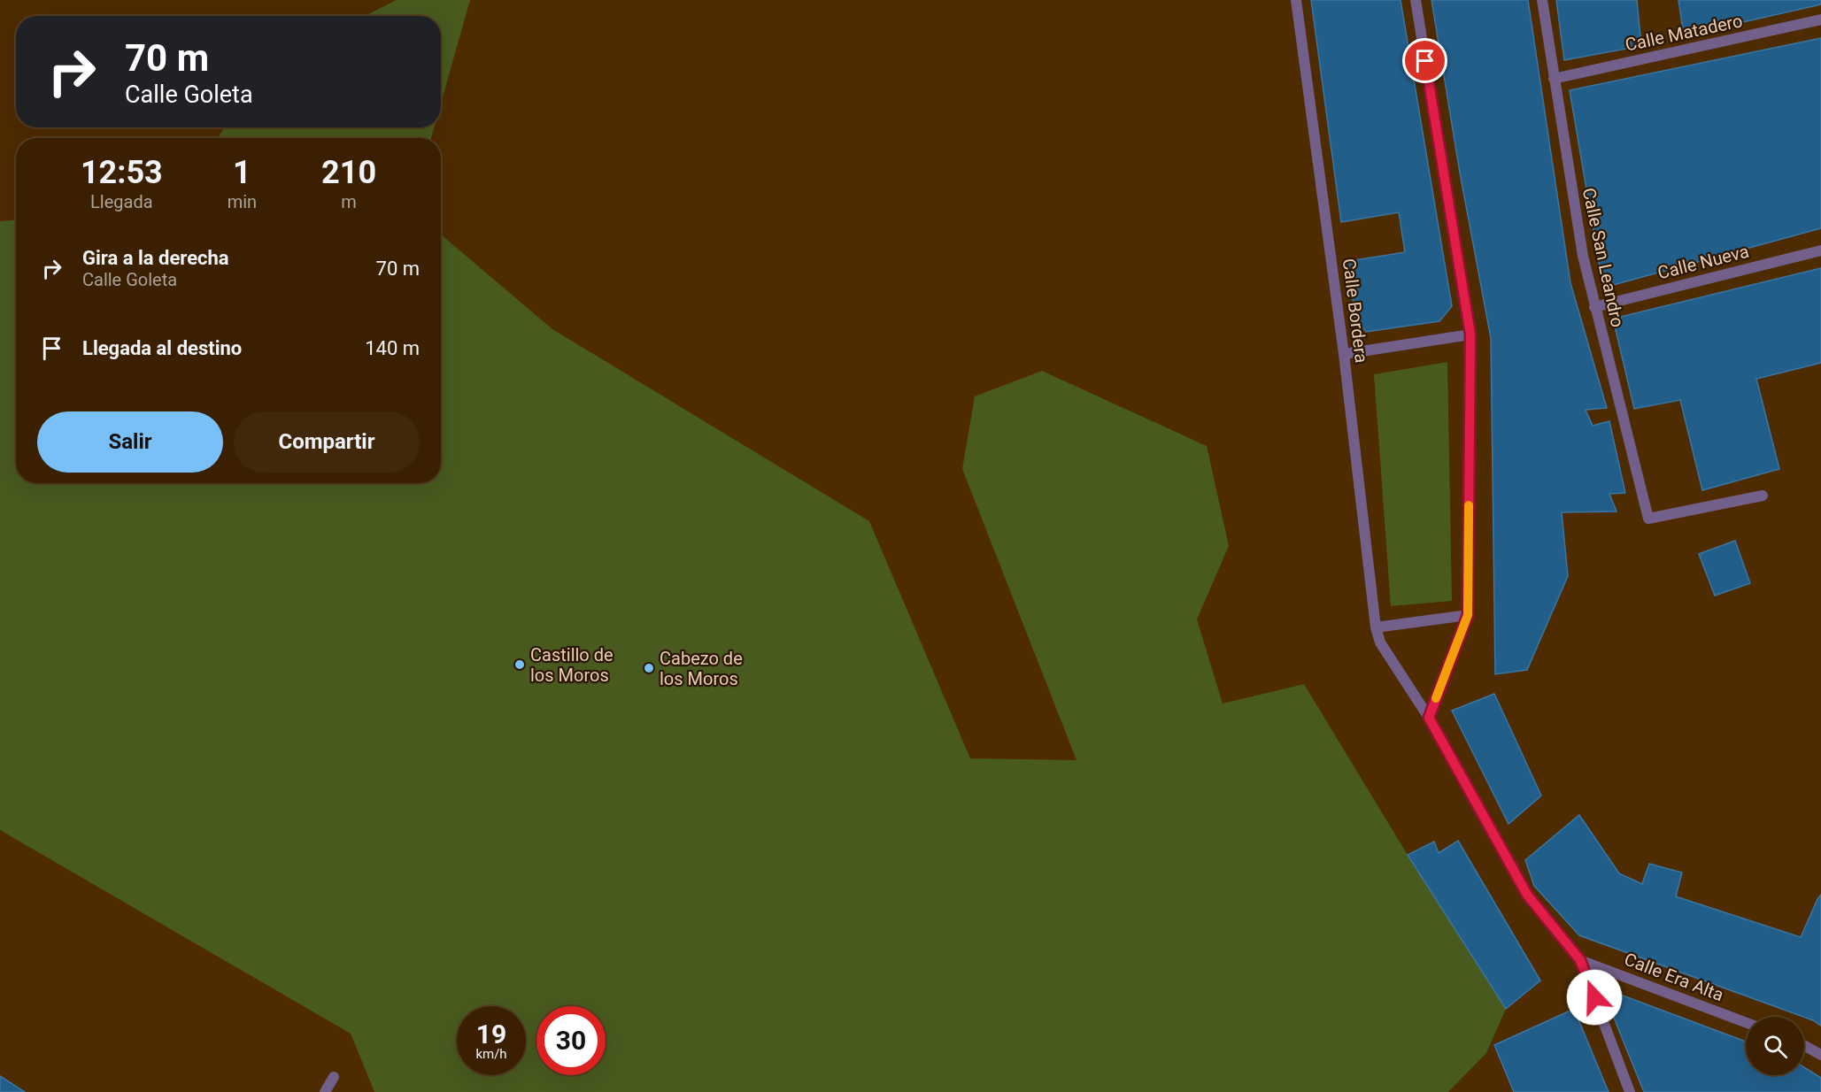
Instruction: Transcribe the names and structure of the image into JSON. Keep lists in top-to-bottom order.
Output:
{
  "streets": {
    "street": [
      "Calle Matadero",
      "Calle San Leandro",
      "Calle Nueva",
      "Calle Bordera",
      "Calle Era Alta"
    ]
  },
  "crossings": [
    ["Calle Matadero", "Calle San Leandro"],
    ["Calle San Leandro", "Calle Nueva"],
    ["Calle Bordera", "Calle Era Alta"]
  ],
  "places": ["Castillo de los Moros", "Cabezo de los Moros"],
  "page": {
    "turn": ["70 m", "Calle Goleta"],
    "eta": [
      "12:53",
      "Llegada",
      "1",
      "min",
      "210",
      "m"
    ],
    "list": [
      {
        "name": "Gira a la derecha",
        "note": "Calle Goleta",
        "value": "70 m"
      },
      {
        "name": "Llegada al destino",
        "value": "140 m"
      }
    ],
    "buttons": ["Salir", "Compartir"],
    "speed": "19 km/h",
    "limit": "30"
  }
}
